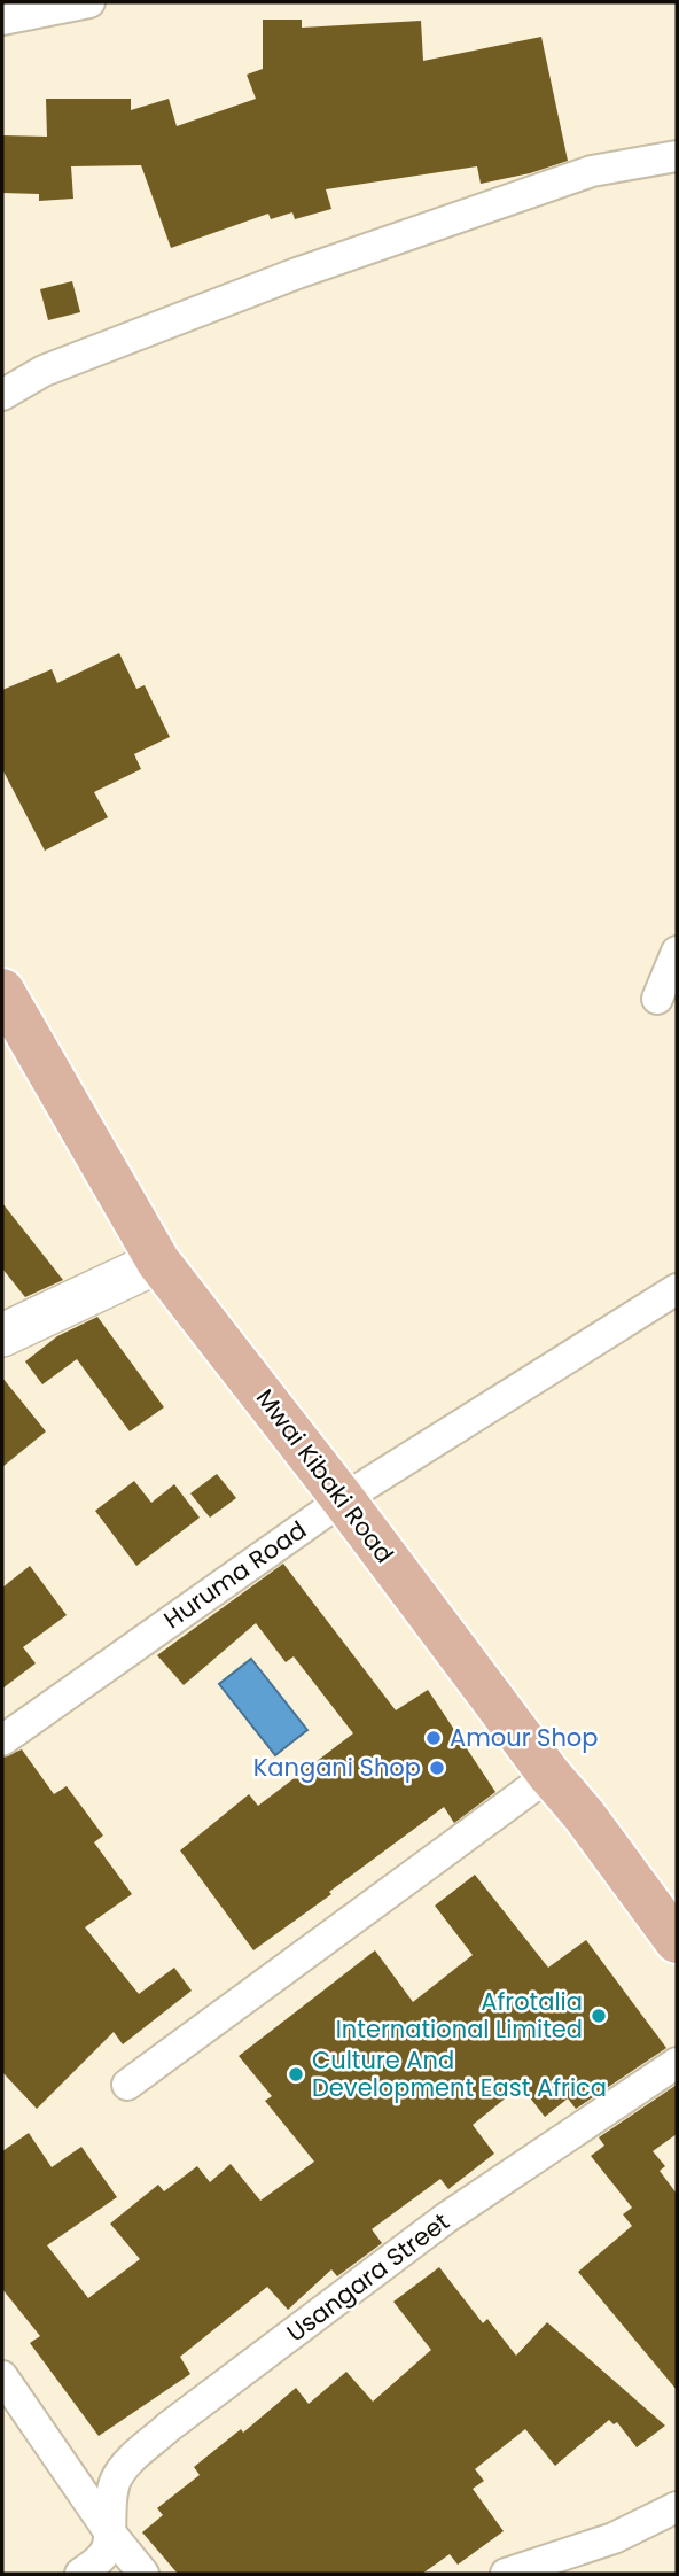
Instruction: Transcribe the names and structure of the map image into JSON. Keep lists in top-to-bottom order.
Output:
{
  "streets": {
    "main road": ["Mwai Kibaki Road"],
    "street": ["Huruma Road", "Usangara Street"]
  },
  "crossings": [
    ["Mwai Kibaki Road", "Huruma Road"]
  ],
  "places": [
    "Amour Shop",
    "Kangani Shop",
    "Afrotalia International Limited",
    "Culture And Development East Africa"
  ]
}
